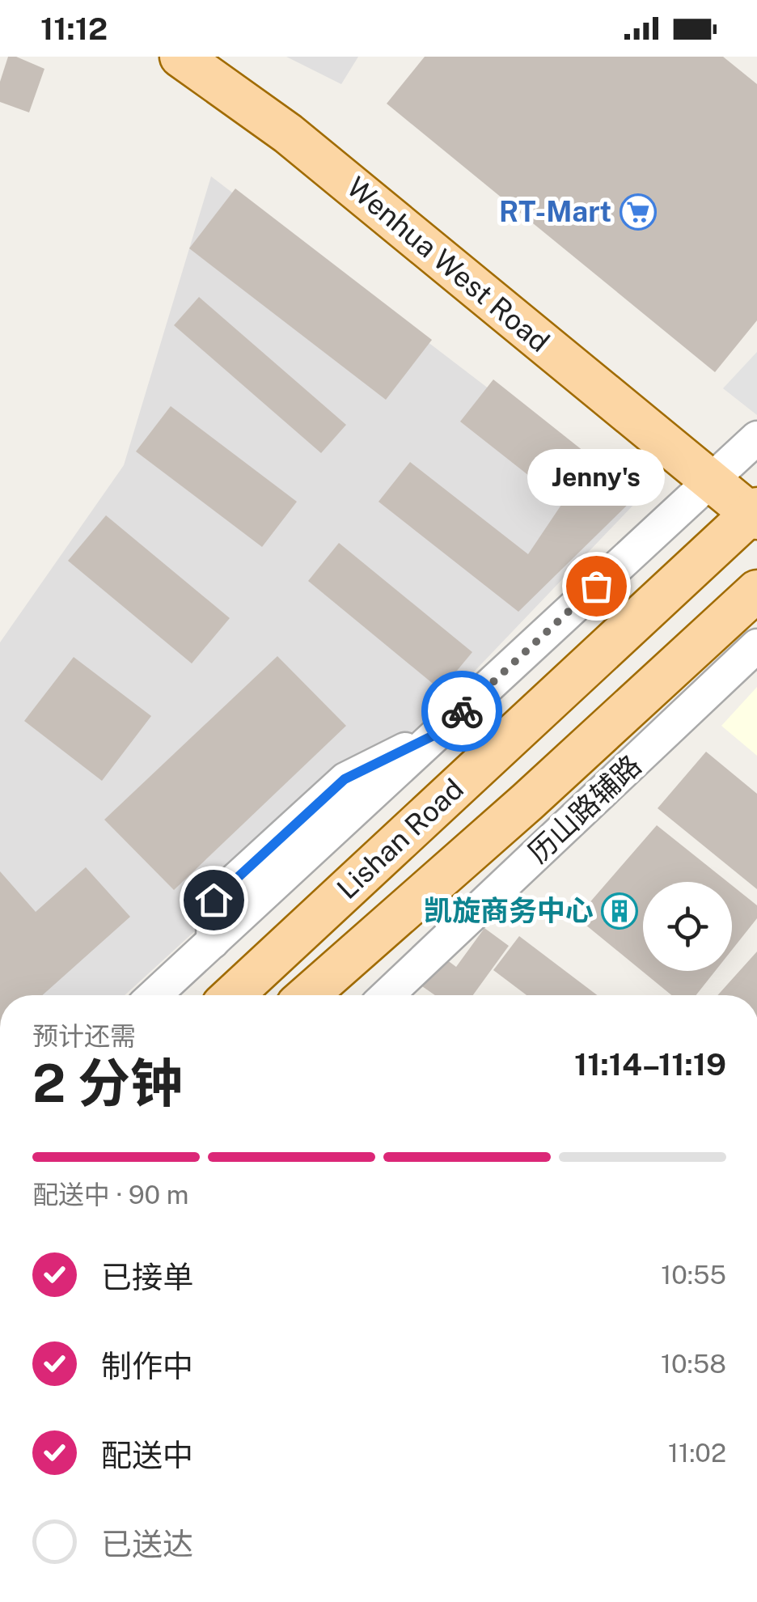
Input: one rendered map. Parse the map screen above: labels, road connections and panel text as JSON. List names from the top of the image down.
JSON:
{
  "streets": {
    "main road": ["Wenhua West Road", "Lishan Road"],
    "street": ["历山路辅路"]
  },
  "crossings": [
    ["Wenhua West Road", "Lishan Road"]
  ],
  "places": {
    "supermarket": ["RT-Mart"],
    "other": ["Jenny's"],
    "building": ["凯旋商务中心"]
  },
  "page": {
    "status": "11:12",
    "bubble": "Jenny's",
    "heading": ["2 分钟", "预计还需", "11:14–11:19"],
    "bar": "配送中 · 90 m",
    "list": [
      ["已接单", "10:55"],
      ["制作中", "10:58"],
      ["配送中", "11:02"],
      "已送达"
    ]
  }
}
